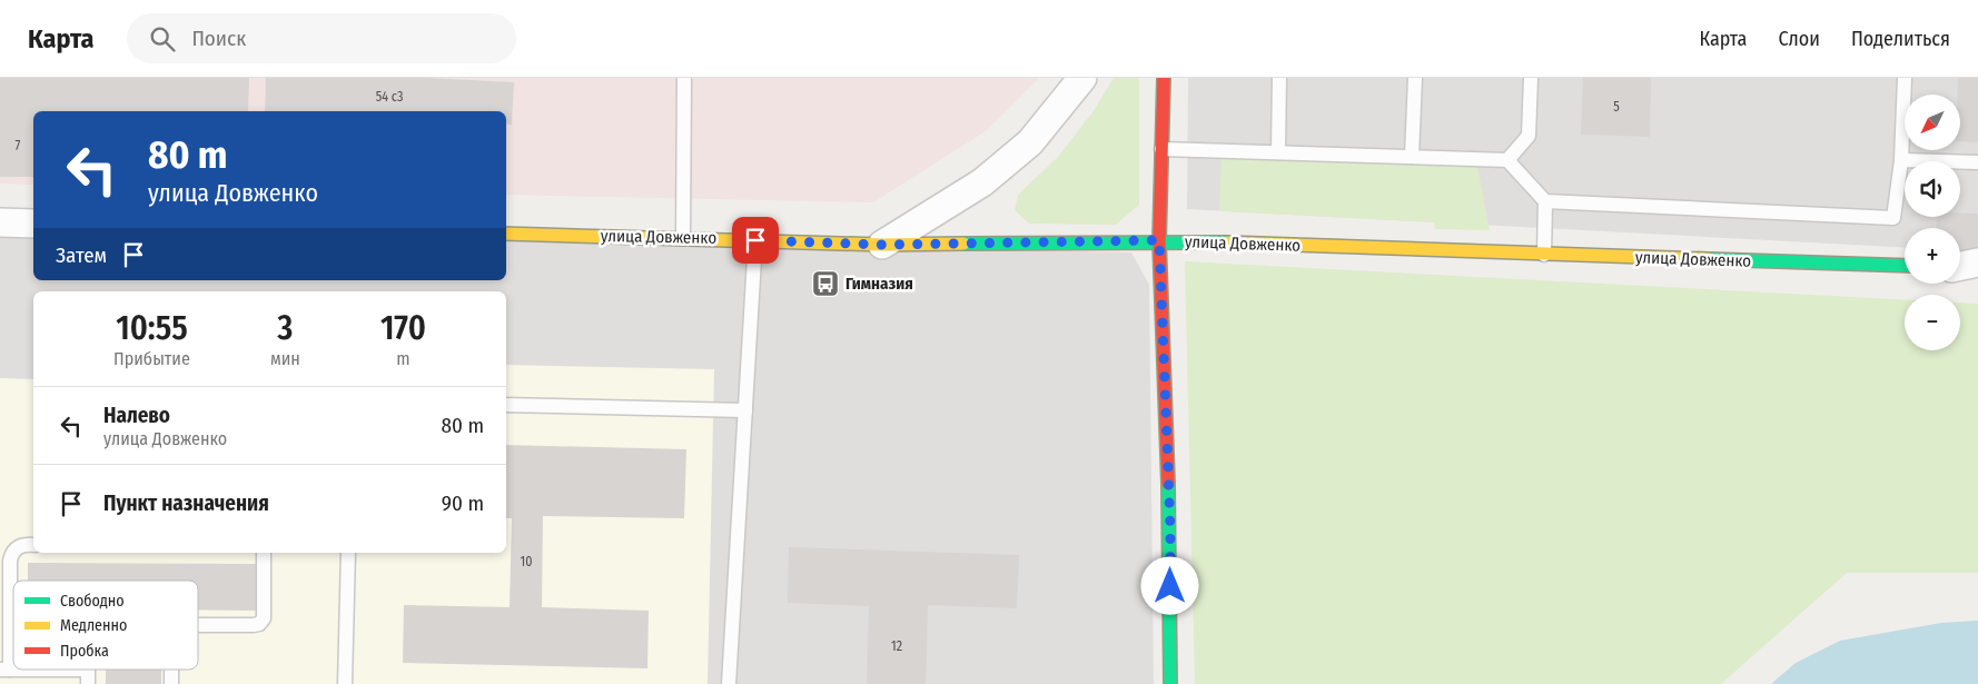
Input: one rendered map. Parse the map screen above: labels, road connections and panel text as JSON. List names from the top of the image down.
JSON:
{
  "streets": {
    "street": ["улица Довженко"]
  },
  "places": {
    "bus stop": ["Гимназия"]
  },
  "house_numbers": [
    "54 с3",
    "5",
    "7",
    "10",
    "12"
  ],
  "legend": ["Свободно", "Медленно", "Пробка"],
  "north": "bottom left",
  "page": {
    "header": "Карта",
    "search": "Поиск",
    "nav": ["Карта", "Слои", "Поделиться"],
    "map_buttons": ["+", "−"],
    "turn": ["80 m", "улица Довженко"],
    "then": "Затем",
    "eta": [
      "10:55",
      "Прибытие",
      "3",
      "мин",
      "170",
      "m"
    ],
    "list": [
      {
        "name": "Налево",
        "note": "улица Довженко",
        "value": "80 m"
      },
      {
        "name": "Пункт назначения",
        "value": "90 m"
      }
    ]
  }
}
